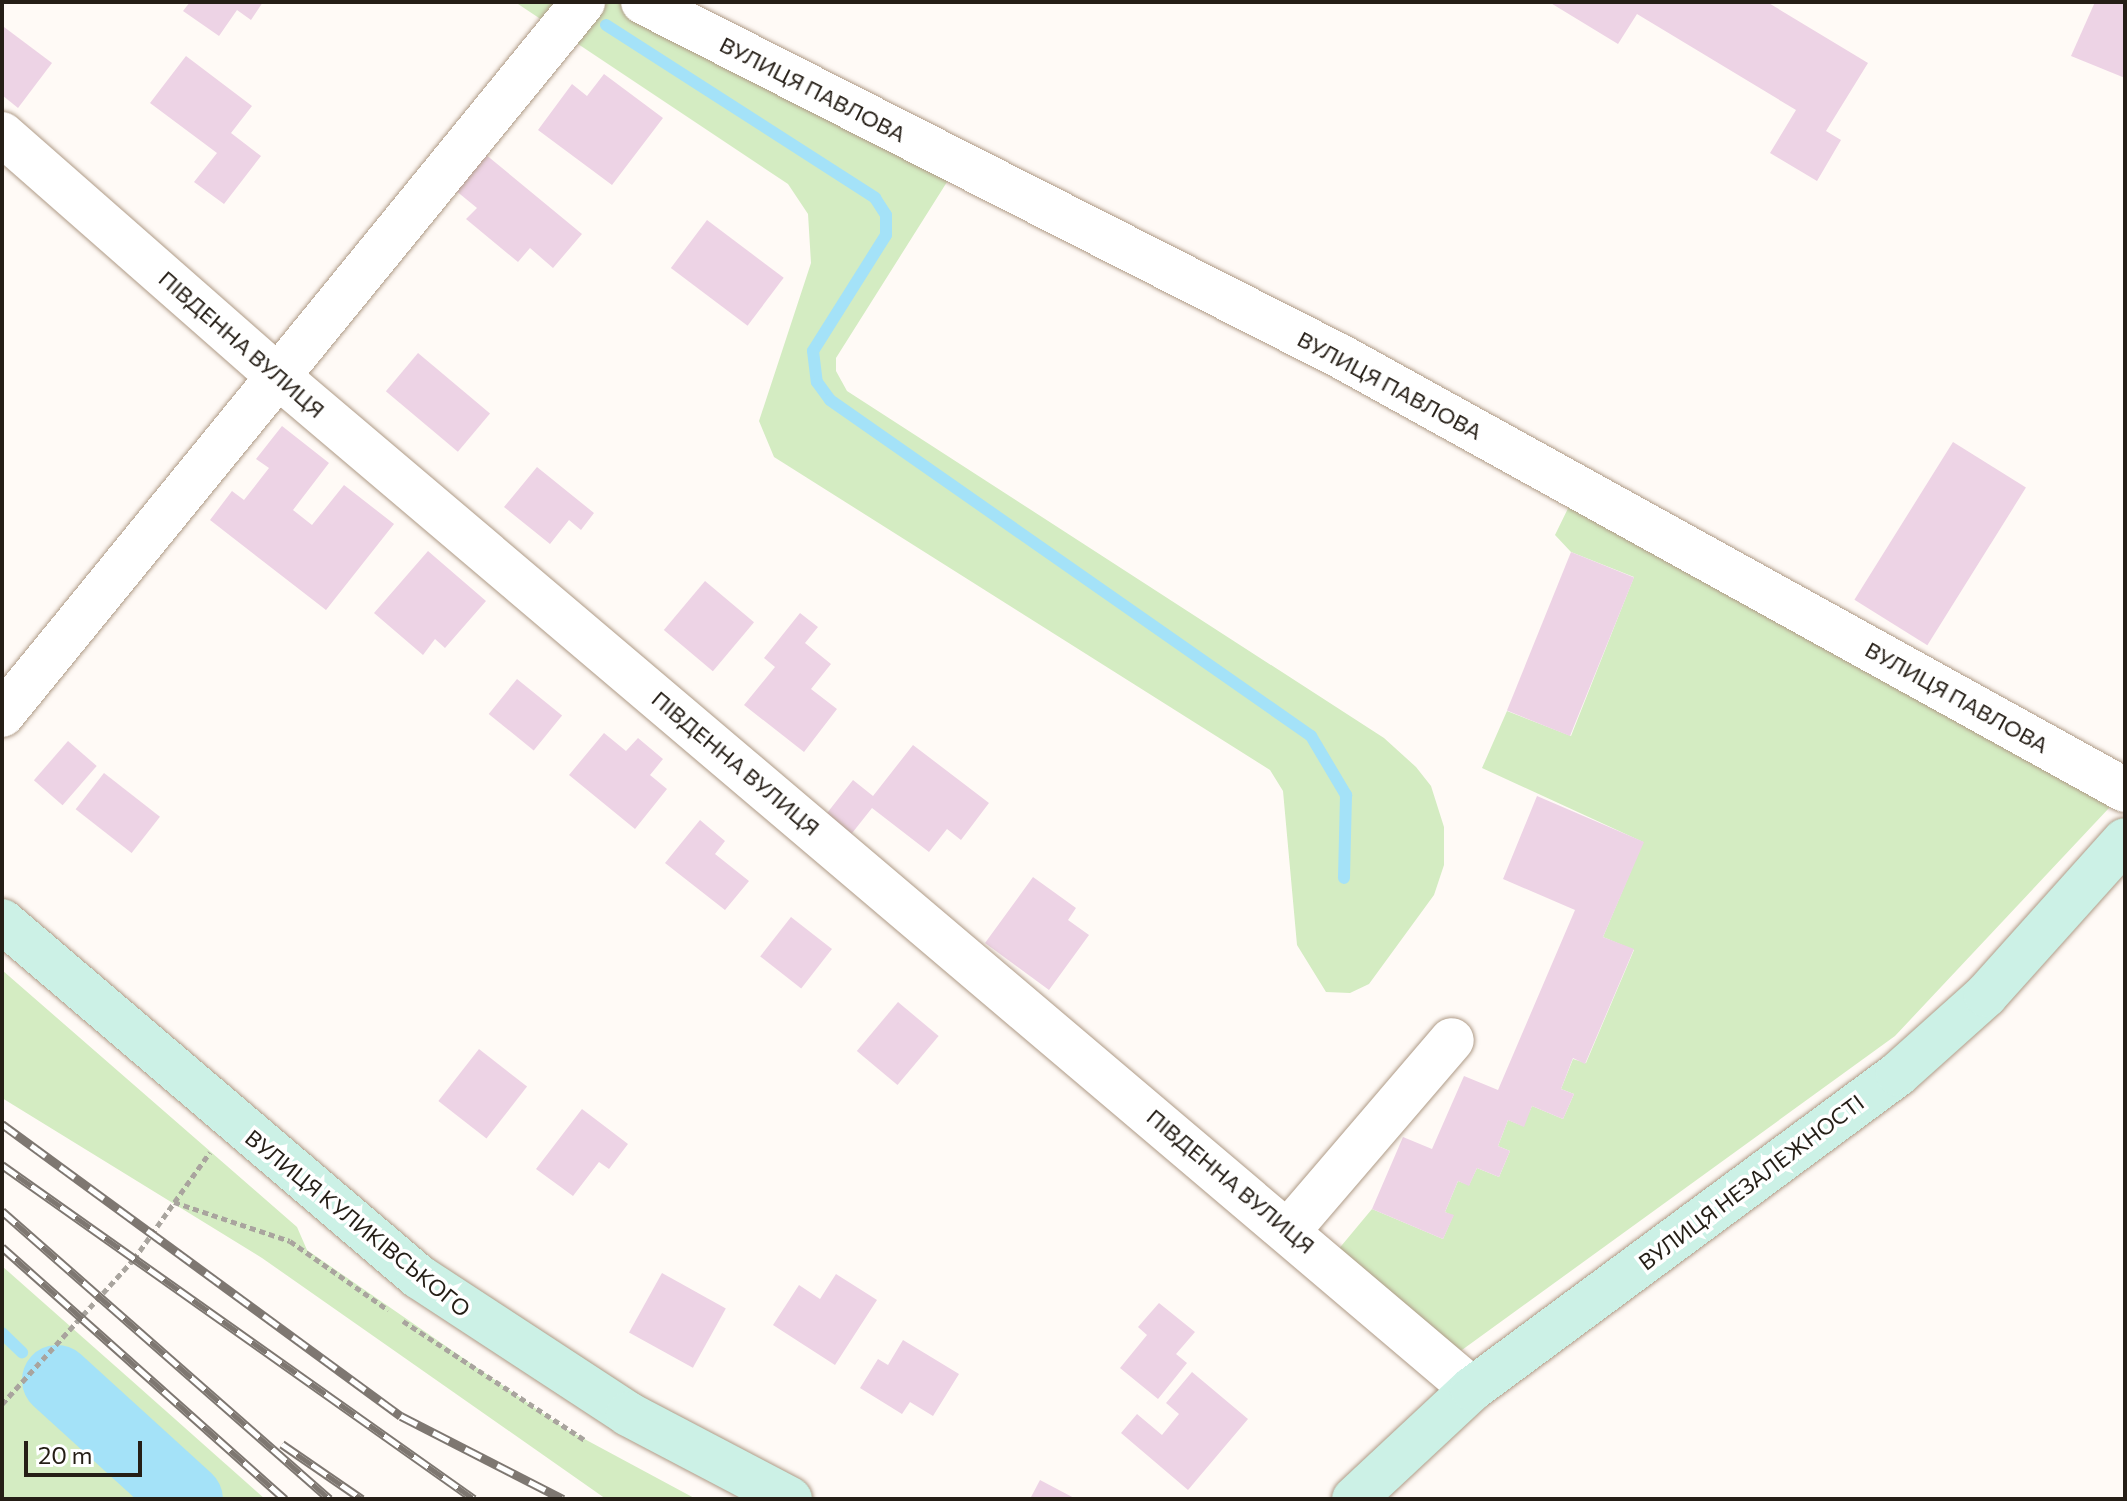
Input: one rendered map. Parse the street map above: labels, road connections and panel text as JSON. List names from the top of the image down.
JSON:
{
  "streets": {
    "street": [
      "ВУЛИЦЯ ПАВЛОВА",
      "ПІВДЕННА ВУЛИЦЯ",
      "ВУЛИЦЯ НЕЗАЛЕЖНОСТІ",
      "ВУЛИЦЯ КУЛИКІВСЬКОГО"
    ]
  },
  "crossings": [
    ["ПІВДЕННА ВУЛИЦЯ", "ВУЛИЦЯ НЕЗАЛЕЖНОСТІ"]
  ],
  "scale_bar": "20 m"
}
